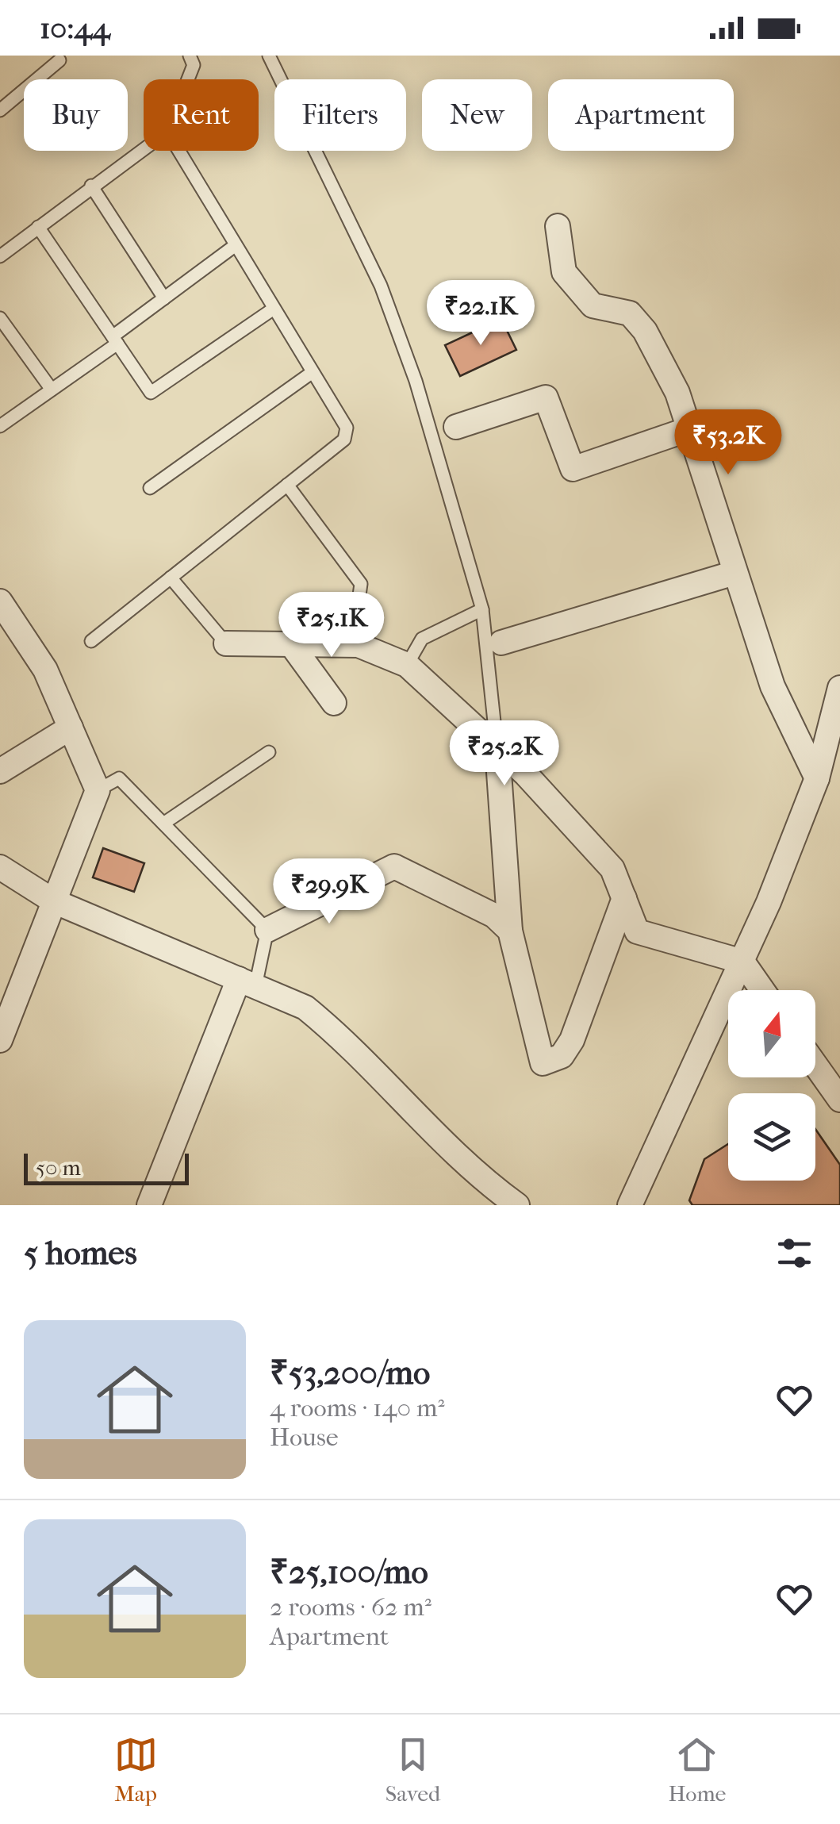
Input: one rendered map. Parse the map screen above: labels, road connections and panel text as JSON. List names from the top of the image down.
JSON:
{
  "scale_bar": "50 m",
  "north": "top",
  "page": {
    "status": "10:44",
    "chip": [
      "Buy",
      "Rent",
      "Filters",
      "New",
      "Apartment"
    ],
    "price": [
      "₹22.1K",
      "₹53.2K",
      "₹25.1K",
      "₹25.2K",
      "₹29.9K"
    ],
    "scale": "50 m",
    "heading": "5 homes",
    "list": [
      {
        "name": "₹53,200/mo",
        "note": "4 rooms · 140 m² · House"
      },
      {
        "name": "₹25,100/mo",
        "note": "2 rooms · 62 m² · Apartment"
      }
    ],
    "tabs": ["Map", "Saved", "Home"]
  }
}
